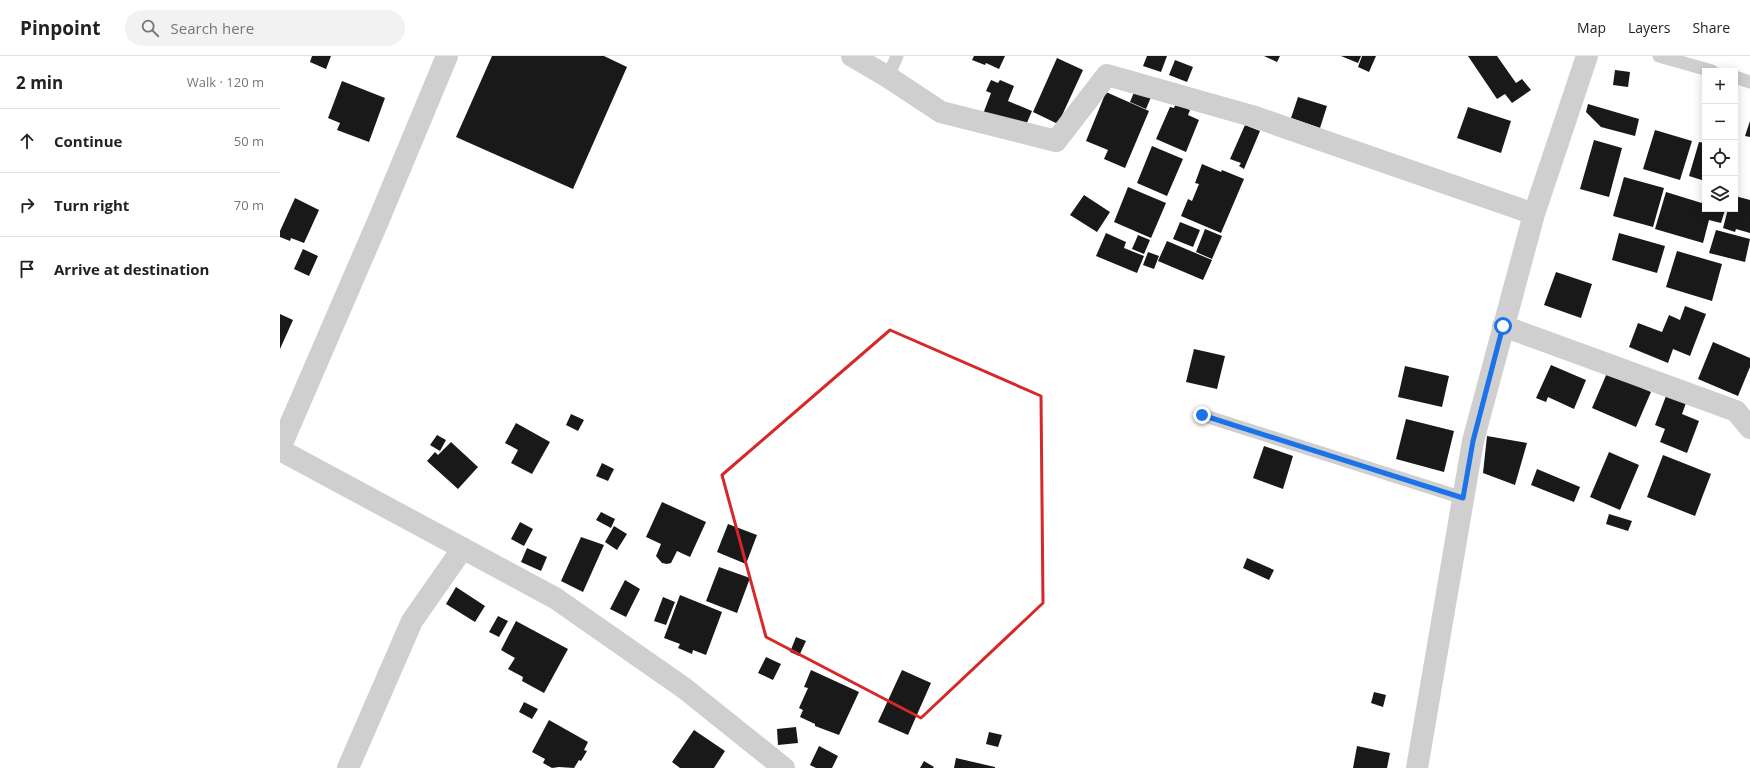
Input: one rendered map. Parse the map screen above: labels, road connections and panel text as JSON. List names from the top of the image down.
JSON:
{
  "page": {
    "header": "Pinpoint",
    "search": "Search here",
    "nav": ["Map", "Layers", "Share"],
    "heading": ["2 min", "Walk · 120 m"],
    "map_buttons": ["+", "−"],
    "list": [
      ["Continue", "50 m"],
      ["Turn right", "70 m"],
      "Arrive at destination"
    ]
  }
}
